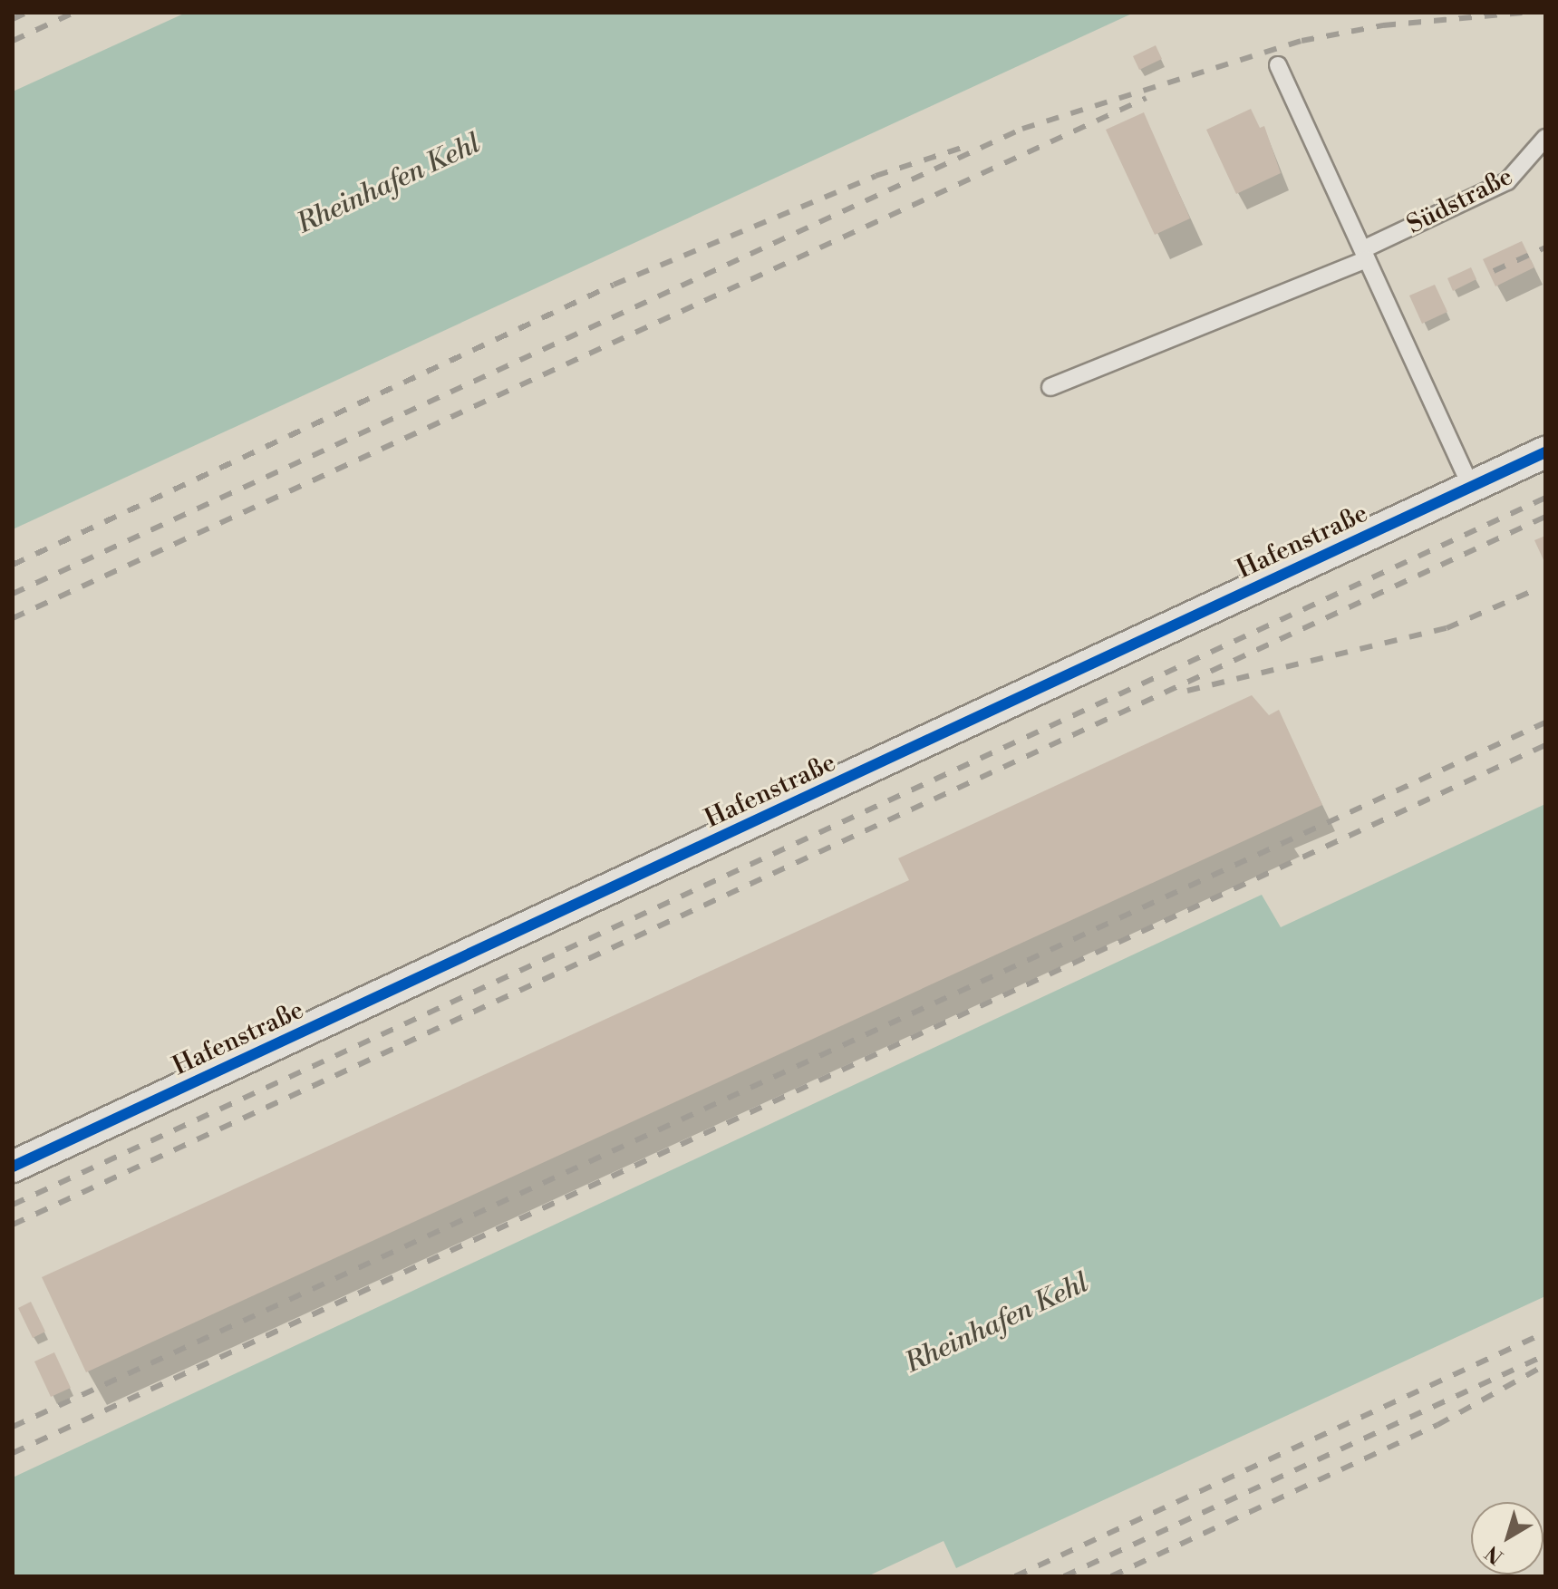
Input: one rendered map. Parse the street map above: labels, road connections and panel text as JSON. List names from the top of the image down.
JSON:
{
  "streets": {
    "street": ["Hafenstraße"],
    "lane": ["Südstraße"]
  },
  "water": ["Rheinhafen Kehl"],
  "north": "bottom left"
}
